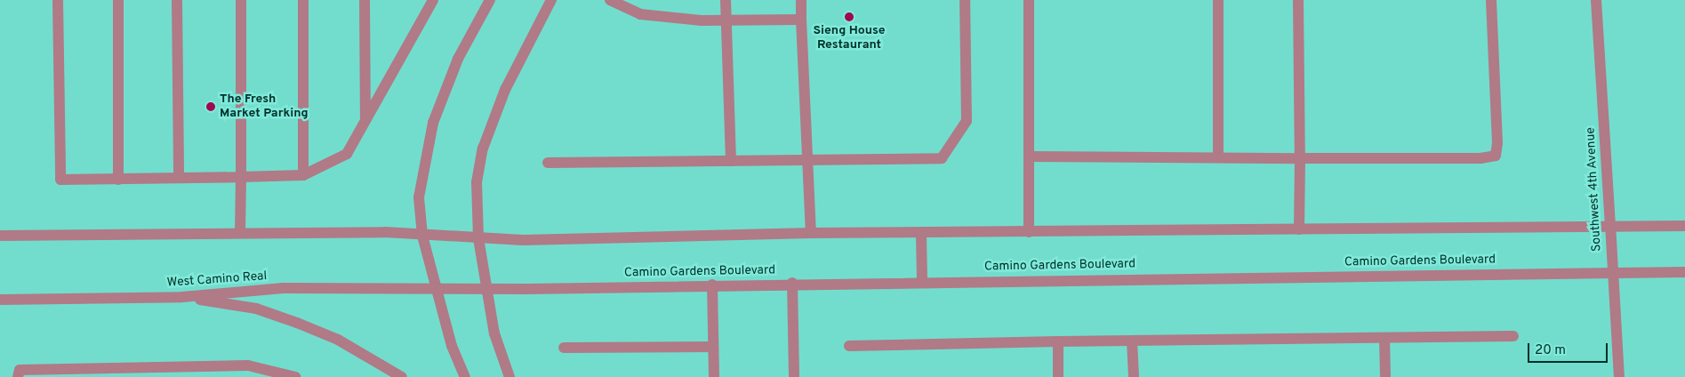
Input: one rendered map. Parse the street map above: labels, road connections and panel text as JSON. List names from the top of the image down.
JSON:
{
  "streets": {
    "street": ["Southwest 4th Avenue", "Camino Gardens Boulevard", "West Camino Real"]
  },
  "crossings": [
    ["Southwest 4th Avenue", "Camino Gardens Boulevard"],
    ["Camino Gardens Boulevard", "West Camino Real"]
  ],
  "places": ["Sieng House Restaurant", "The Fresh Market Parking"],
  "scale_bar": "20 m"
}
